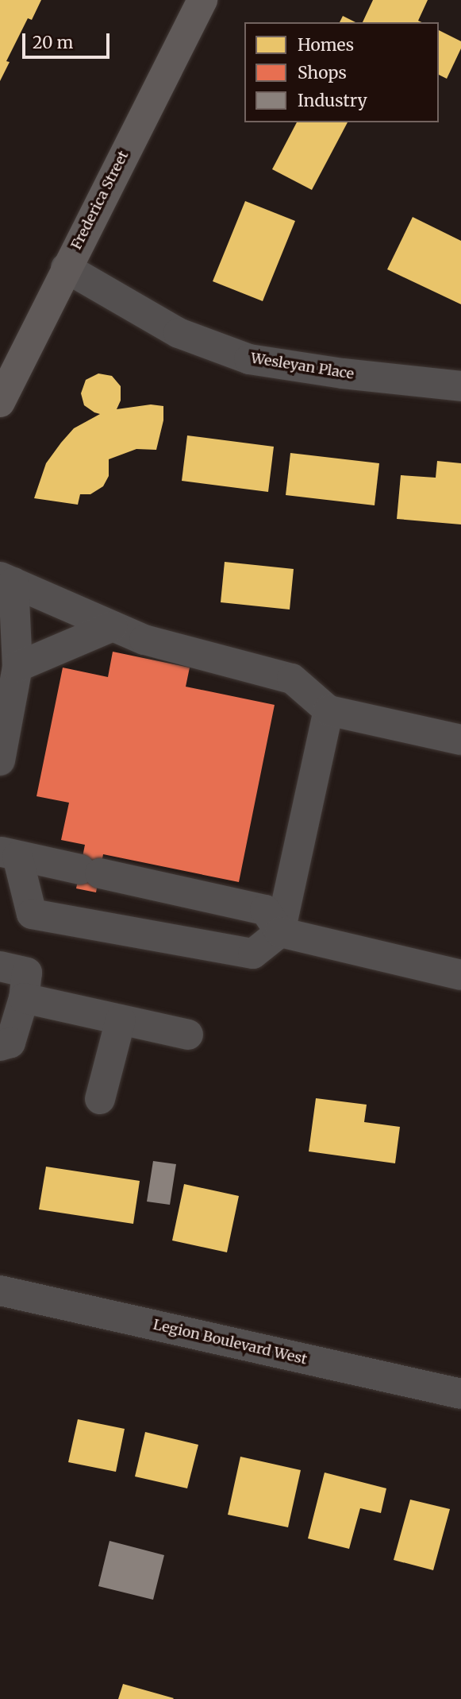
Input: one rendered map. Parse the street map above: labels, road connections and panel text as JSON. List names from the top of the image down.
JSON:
{
  "streets": {
    "main road": ["Frederica Street"],
    "street": ["Wesleyan Place", "Legion Boulevard West"]
  },
  "crossings": [
    ["Frederica Street", "Wesleyan Place"]
  ],
  "legend": ["Homes", "Shops", "Industry"],
  "scale_bar": "20 m"
}
